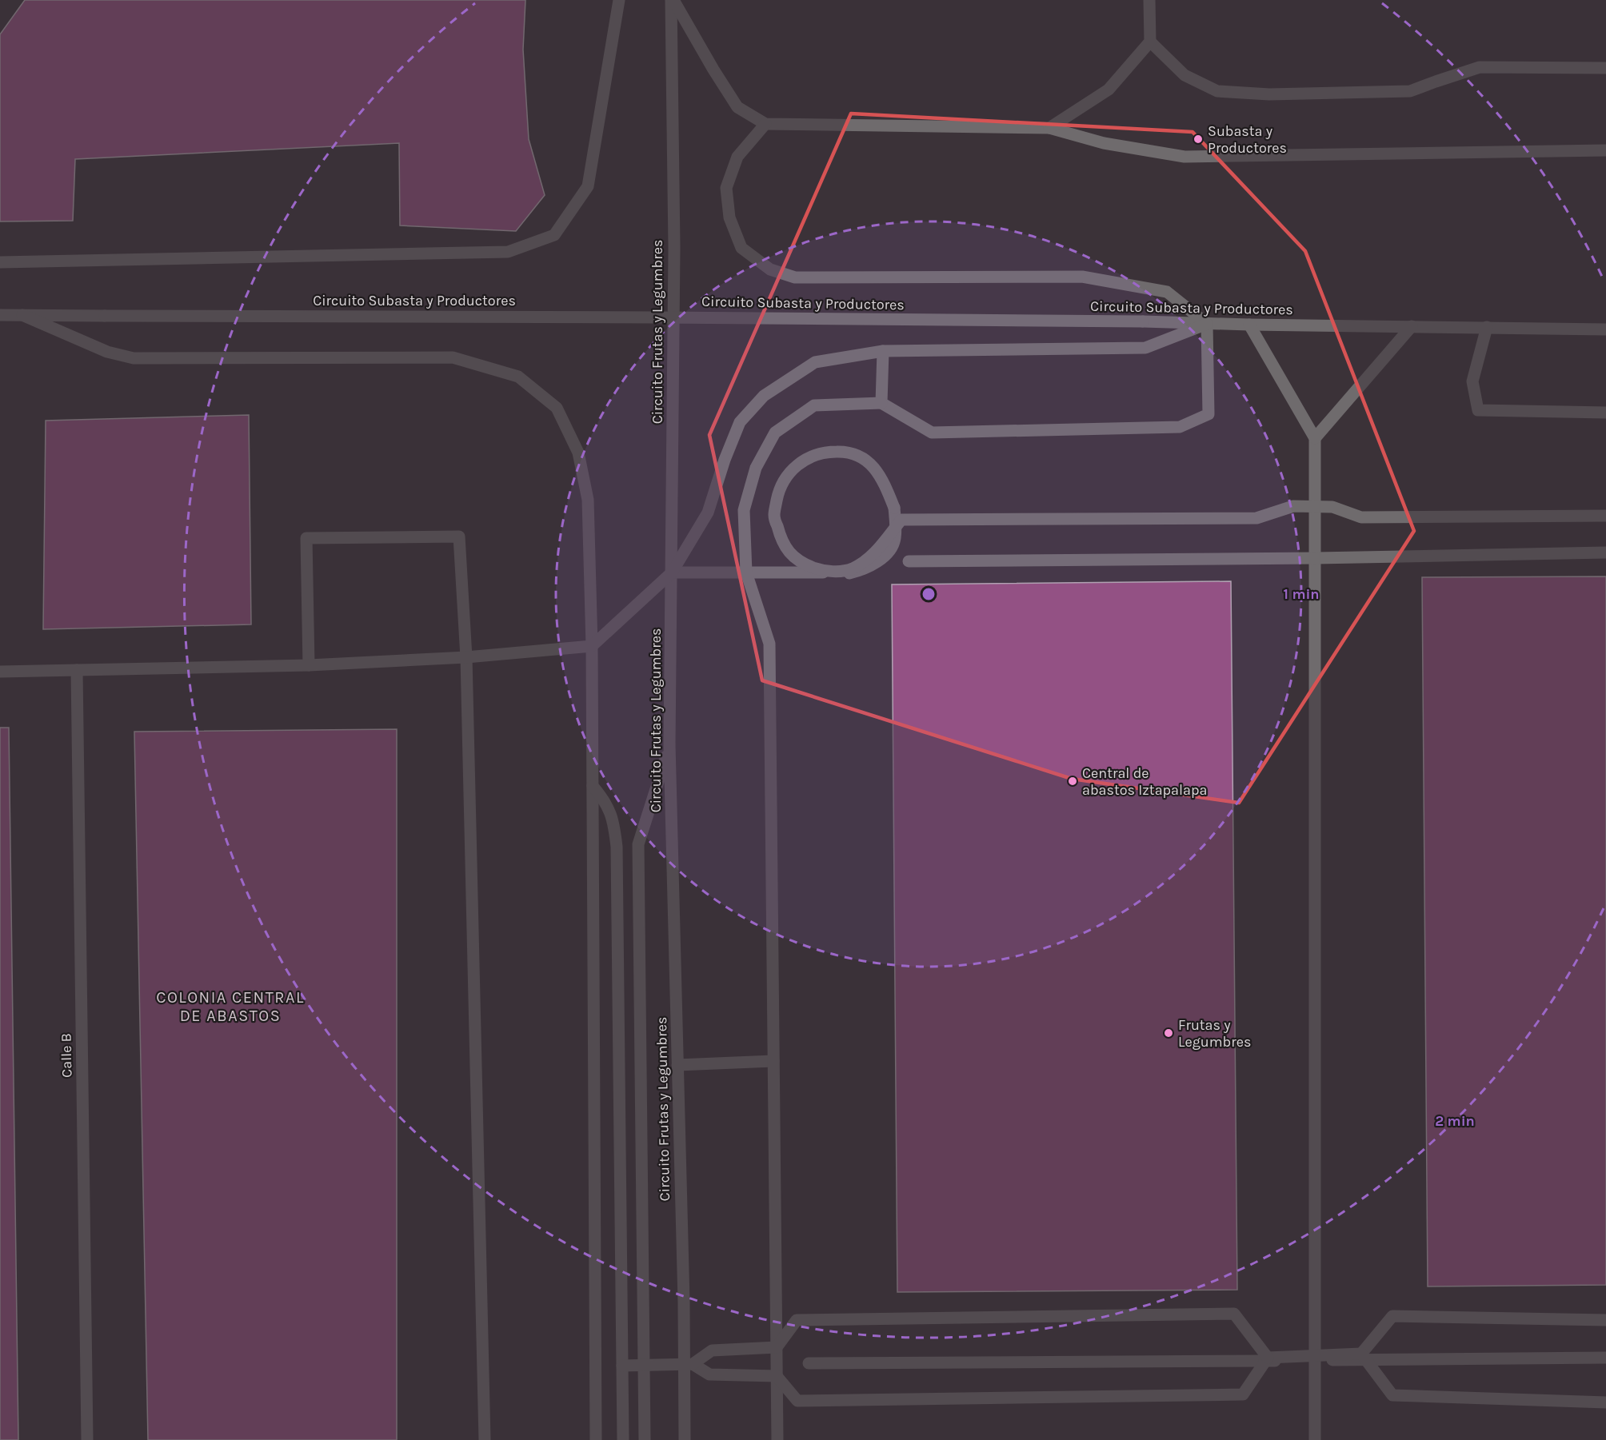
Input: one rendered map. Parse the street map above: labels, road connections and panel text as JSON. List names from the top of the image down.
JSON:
{
  "streets": {
    "street": ["Circuito Subasta y Productores", "Circuito Frutas y Legumbres", "Calle B"]
  },
  "districts": ["COLONIA CENTRAL DE ABASTOS"],
  "places": ["Subasta y Productores", "Central de abastos Iztapalapa", "Frutas y Legumbres"],
  "rings": ["1 min", "2 min"]
}
